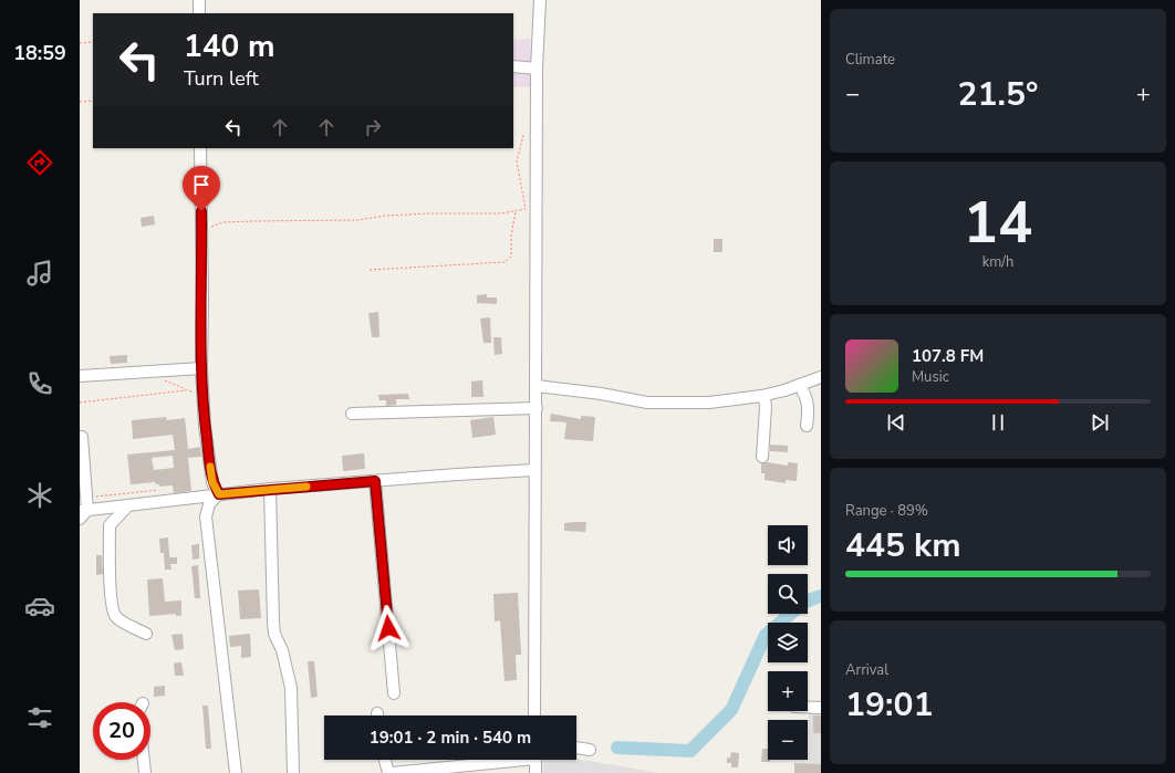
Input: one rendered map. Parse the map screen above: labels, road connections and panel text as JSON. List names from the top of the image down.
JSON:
{
  "page": {
    "tabs": "18:59",
    "tile": [
      "Climate",
      ["14", "km/h"],
      ["Range · 89%", "445 km"],
      ["Arrival", "19:01"]
    ],
    "turn": ["140 m", "Turn left"],
    "heat": ["−", "21.5°", "+"],
    "song": ["107.8 FM", "Music"],
    "map_buttons": ["+", "−"],
    "limit": "20",
    "trip": "19:01 · 2 min · 540 m"
  }
}
